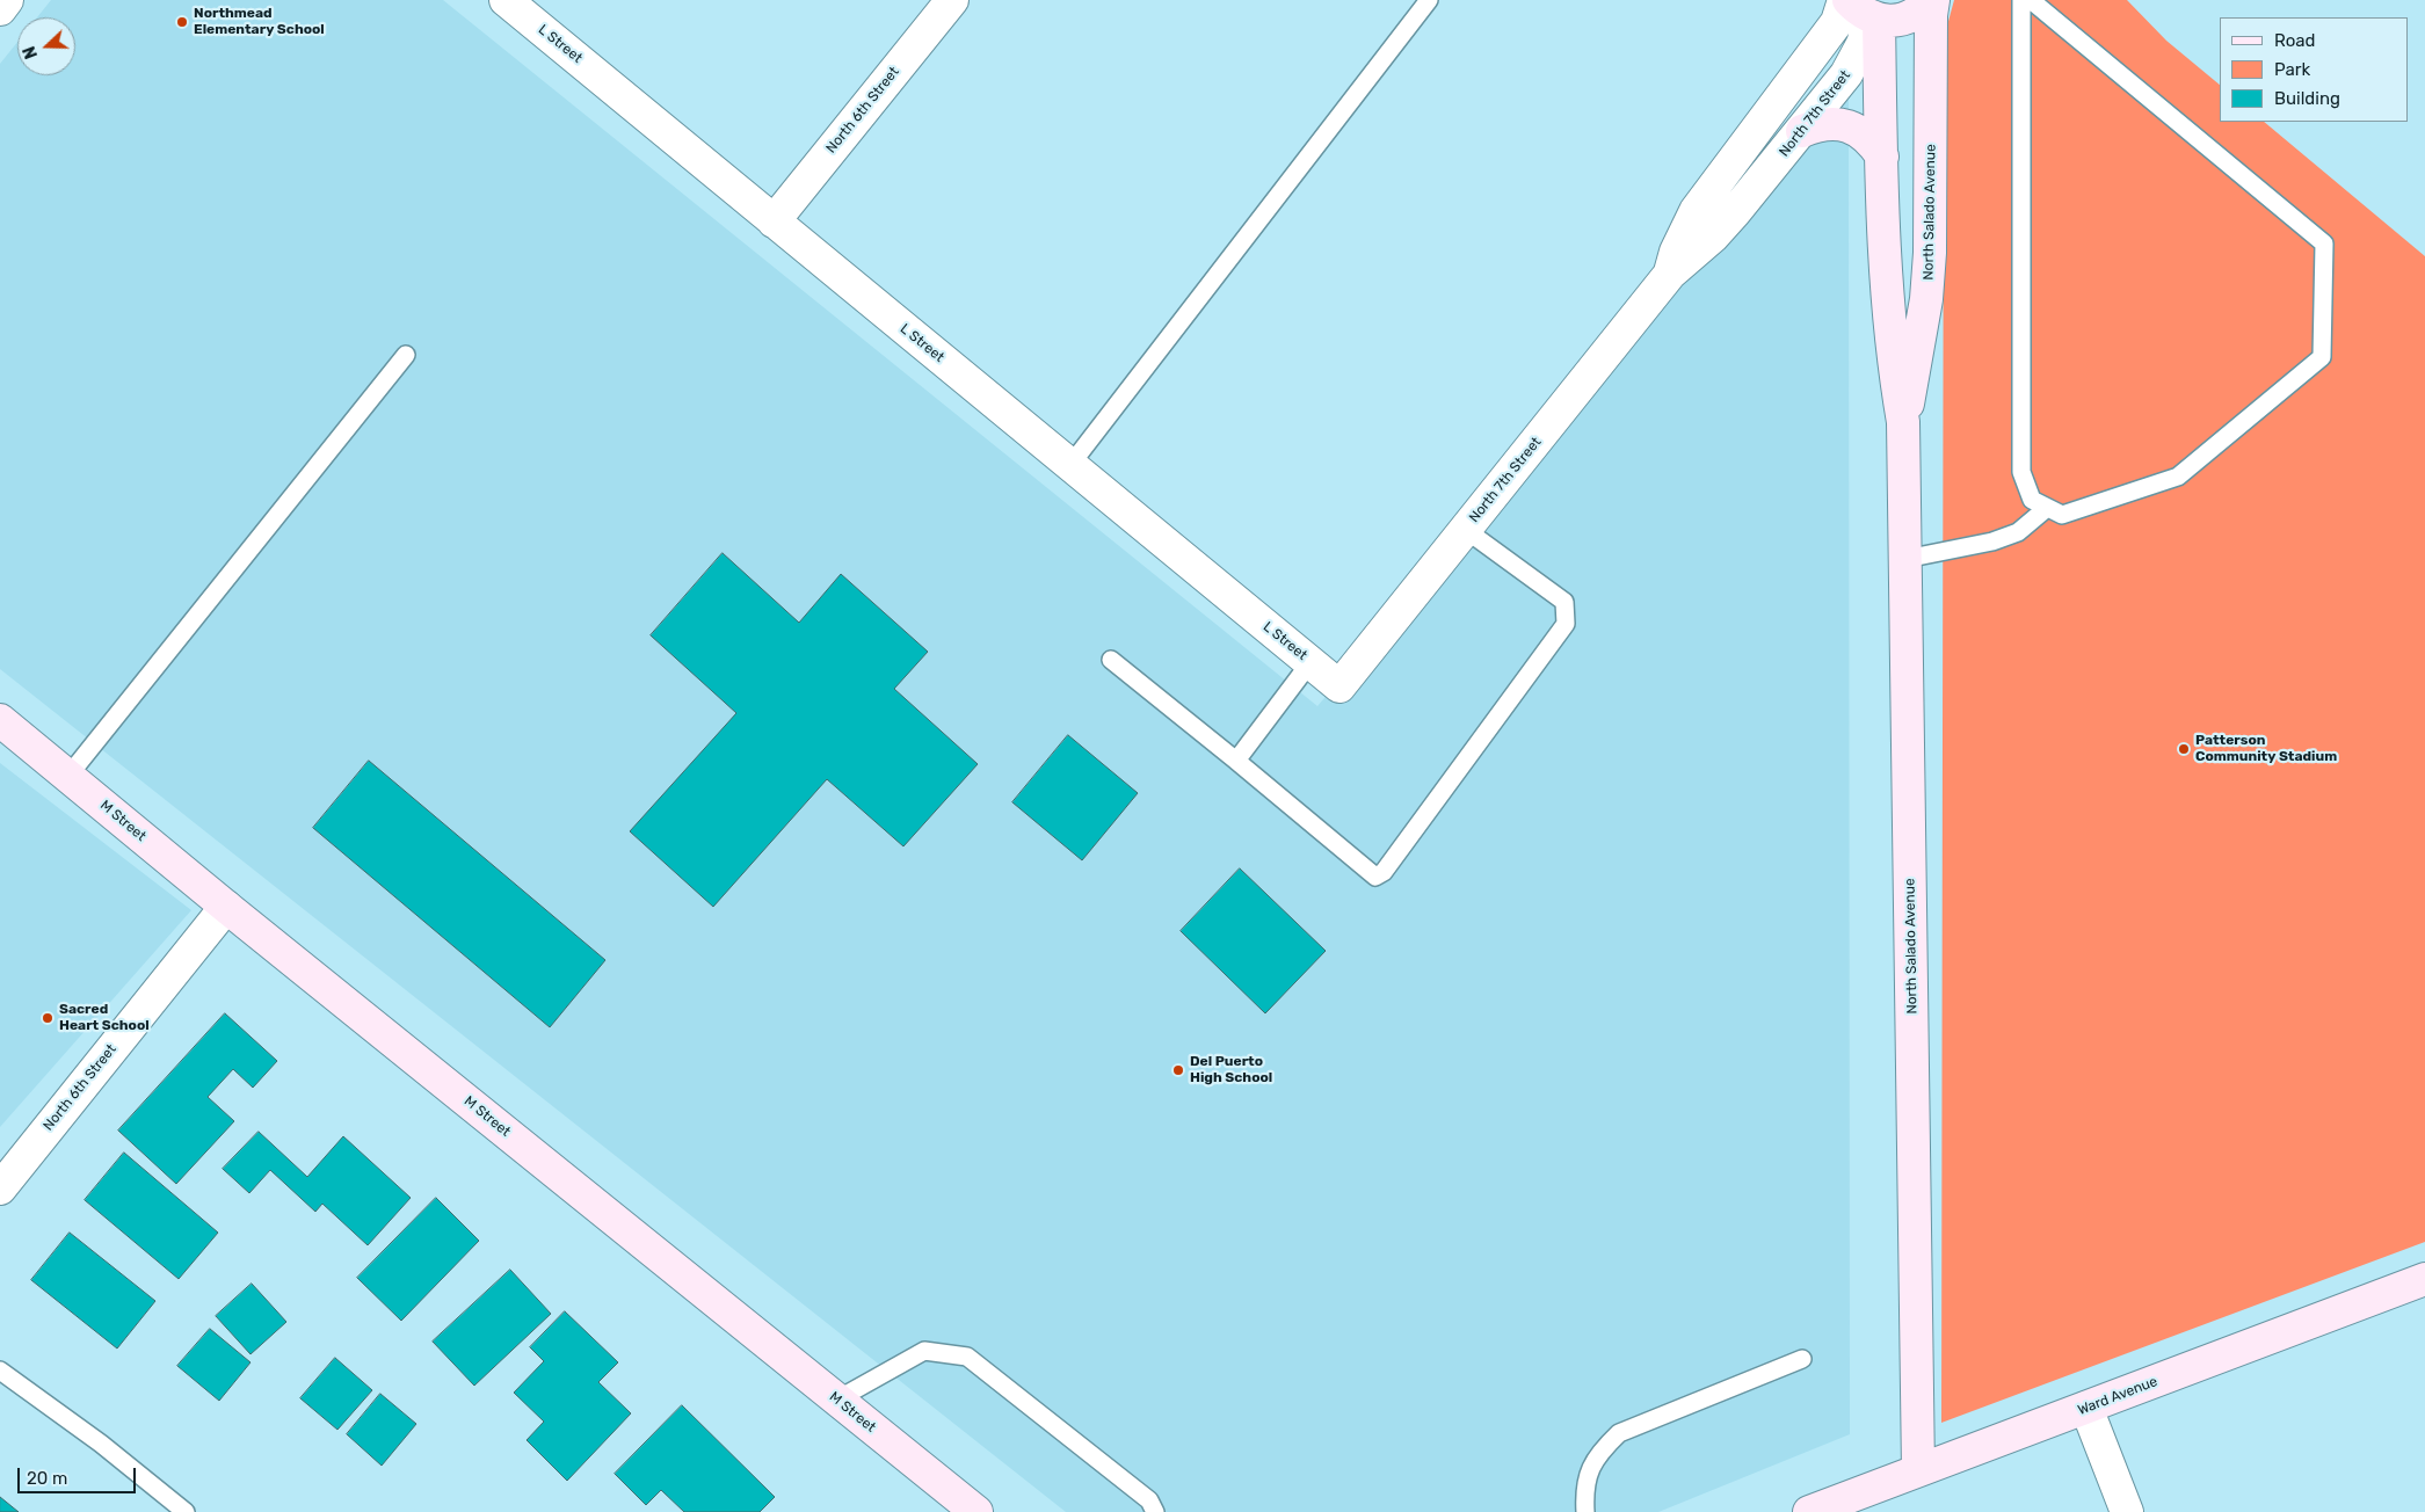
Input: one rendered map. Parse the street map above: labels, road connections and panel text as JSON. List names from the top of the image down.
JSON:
{
  "streets": {
    "main road": ["North Salado Avenue", "M Street", "Ward Avenue"],
    "street": ["L Street", "North 6th Street", "North 7th Street"]
  },
  "crossings": [
    ["L Street", "North 6th Street"],
    ["L Street", "North 7th Street"],
    ["North 6th Street", "M Street"],
    ["North 7th Street", "North Salado Avenue"],
    ["North Salado Avenue", "Ward Avenue"]
  ],
  "places": [
    "Northmead Elementary School",
    "Patterson Community Stadium",
    "Sacred Heart School",
    "Del Puerto High School"
  ],
  "legend": ["Road", "Park", "Building"],
  "scale_bar": "20 m",
  "north": "left"
}
